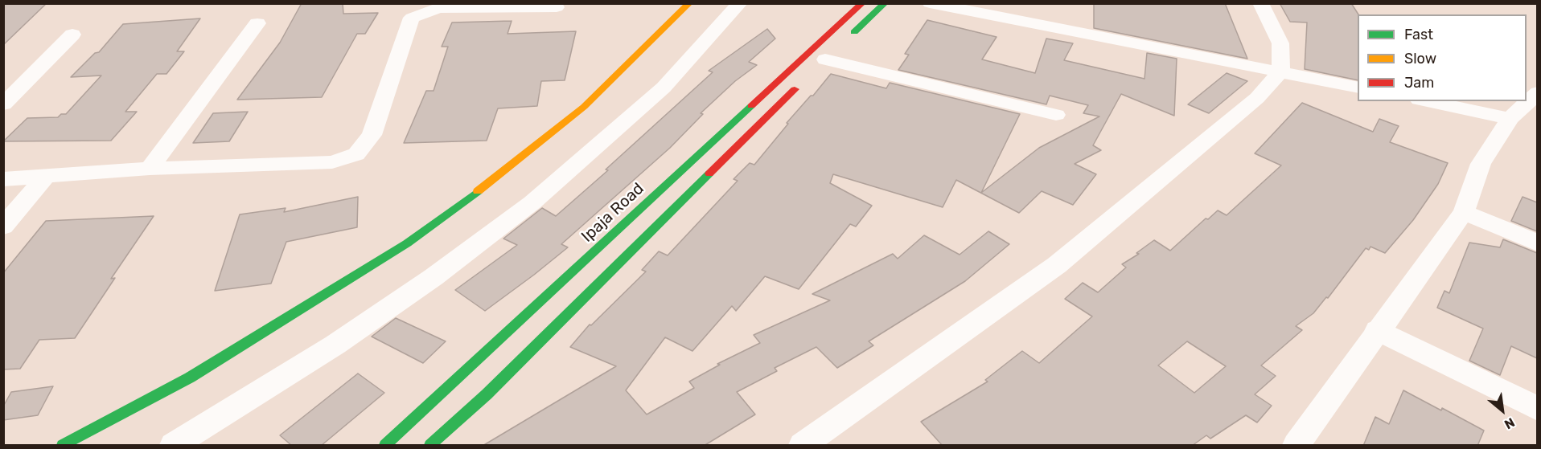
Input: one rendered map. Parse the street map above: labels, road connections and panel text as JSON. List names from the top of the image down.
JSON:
{
  "streets": {
    "main road": ["Ipaja Road"]
  },
  "legend": ["Fast", "Slow", "Jam"],
  "north": "bottom right"
}
